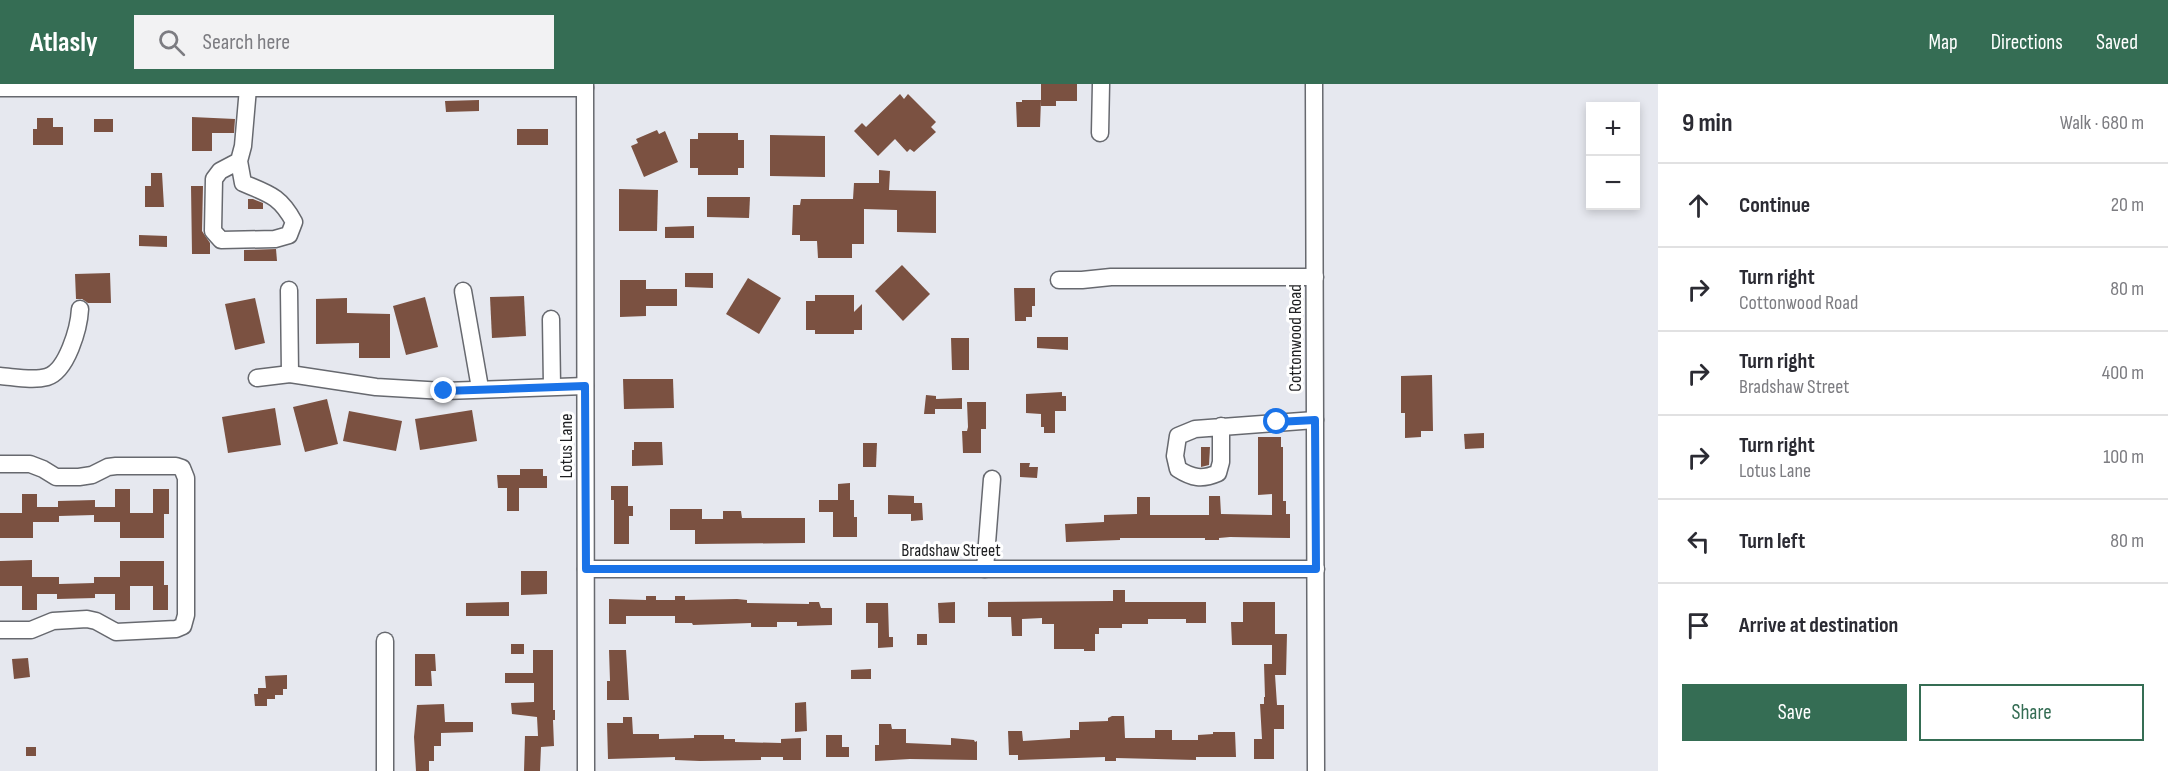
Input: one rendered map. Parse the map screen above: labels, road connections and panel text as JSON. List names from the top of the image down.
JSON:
{
  "streets": {
    "street": ["Cottonwood Road", "Lotus Lane", "Bradshaw Street"]
  },
  "crossings": [
    ["Cottonwood Road", "Bradshaw Street"],
    ["Lotus Lane", "Bradshaw Street"]
  ],
  "page": {
    "header": "Atlasly",
    "search": "Search here",
    "nav": ["Map", "Directions", "Saved"],
    "heading": ["9 min", "Walk · 680 m"],
    "map_buttons": ["+", "−"],
    "list": [
      ["Continue", "20 m"],
      ["Turn right", "Cottonwood Road", "80 m"],
      ["Turn right", "Bradshaw Street", "400 m"],
      ["Turn right", "Lotus Lane", "100 m"],
      ["Turn left", "80 m"],
      "Arrive at destination"
    ],
    "buttons": ["Save", "Share"]
  }
}
